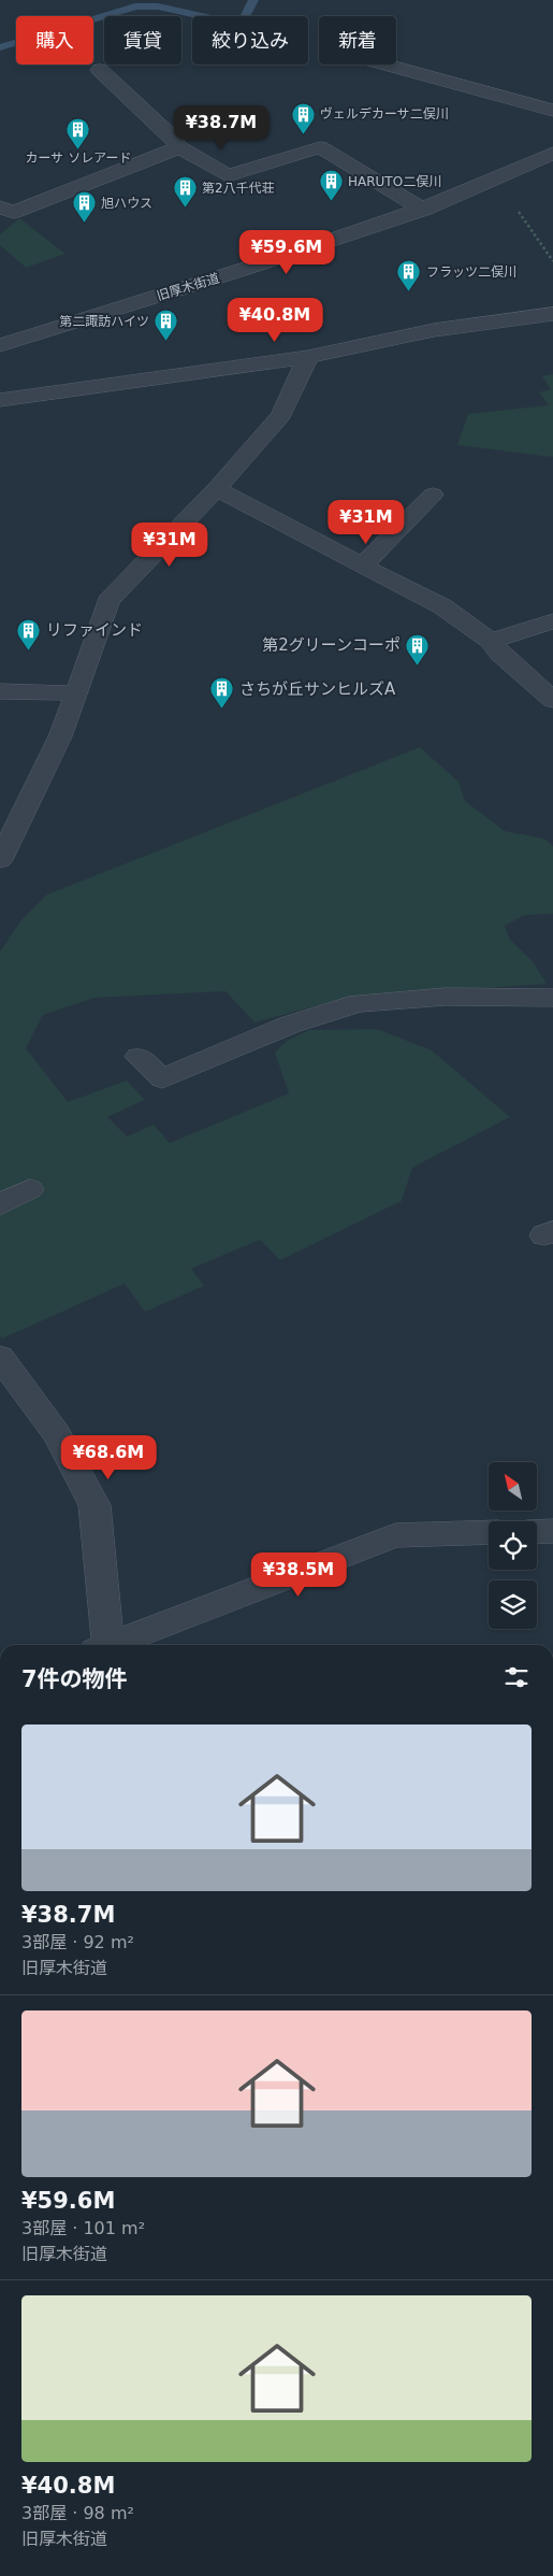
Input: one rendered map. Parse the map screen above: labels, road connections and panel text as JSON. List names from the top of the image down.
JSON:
{
  "streets": {
    "street": ["旧厚木街道"]
  },
  "places": {
    "building": [
      "ヴェルデカーサ二俣川",
      "カーサ ソレアード",
      "HARUTO二俣川",
      "第2八千代荘",
      "旭ハウス",
      "フラッツ二俣川",
      "第二諏訪ハイツ",
      "リファインド",
      "第2グリーンコーポ",
      "さちが丘サンヒルズA"
    ]
  },
  "north": "top left",
  "page": {
    "chip": [
      "購入",
      "賃貸",
      "絞り込み",
      "新着"
    ],
    "price": [
      "¥38.7M",
      "¥59.6M",
      "¥40.8M",
      "¥31M",
      "¥31M",
      "¥68.6M",
      "¥38.5M"
    ],
    "heading": "7件の物件",
    "list": [
      {
        "name": "¥38.7M",
        "note": "3部屋 · 92 m² · 旧厚木街道"
      },
      {
        "name": "¥59.6M",
        "note": "3部屋 · 101 m² · 旧厚木街道"
      },
      {
        "name": "¥40.8M",
        "note": "3部屋 · 98 m² · 旧厚木街道"
      }
    ]
  }
}
